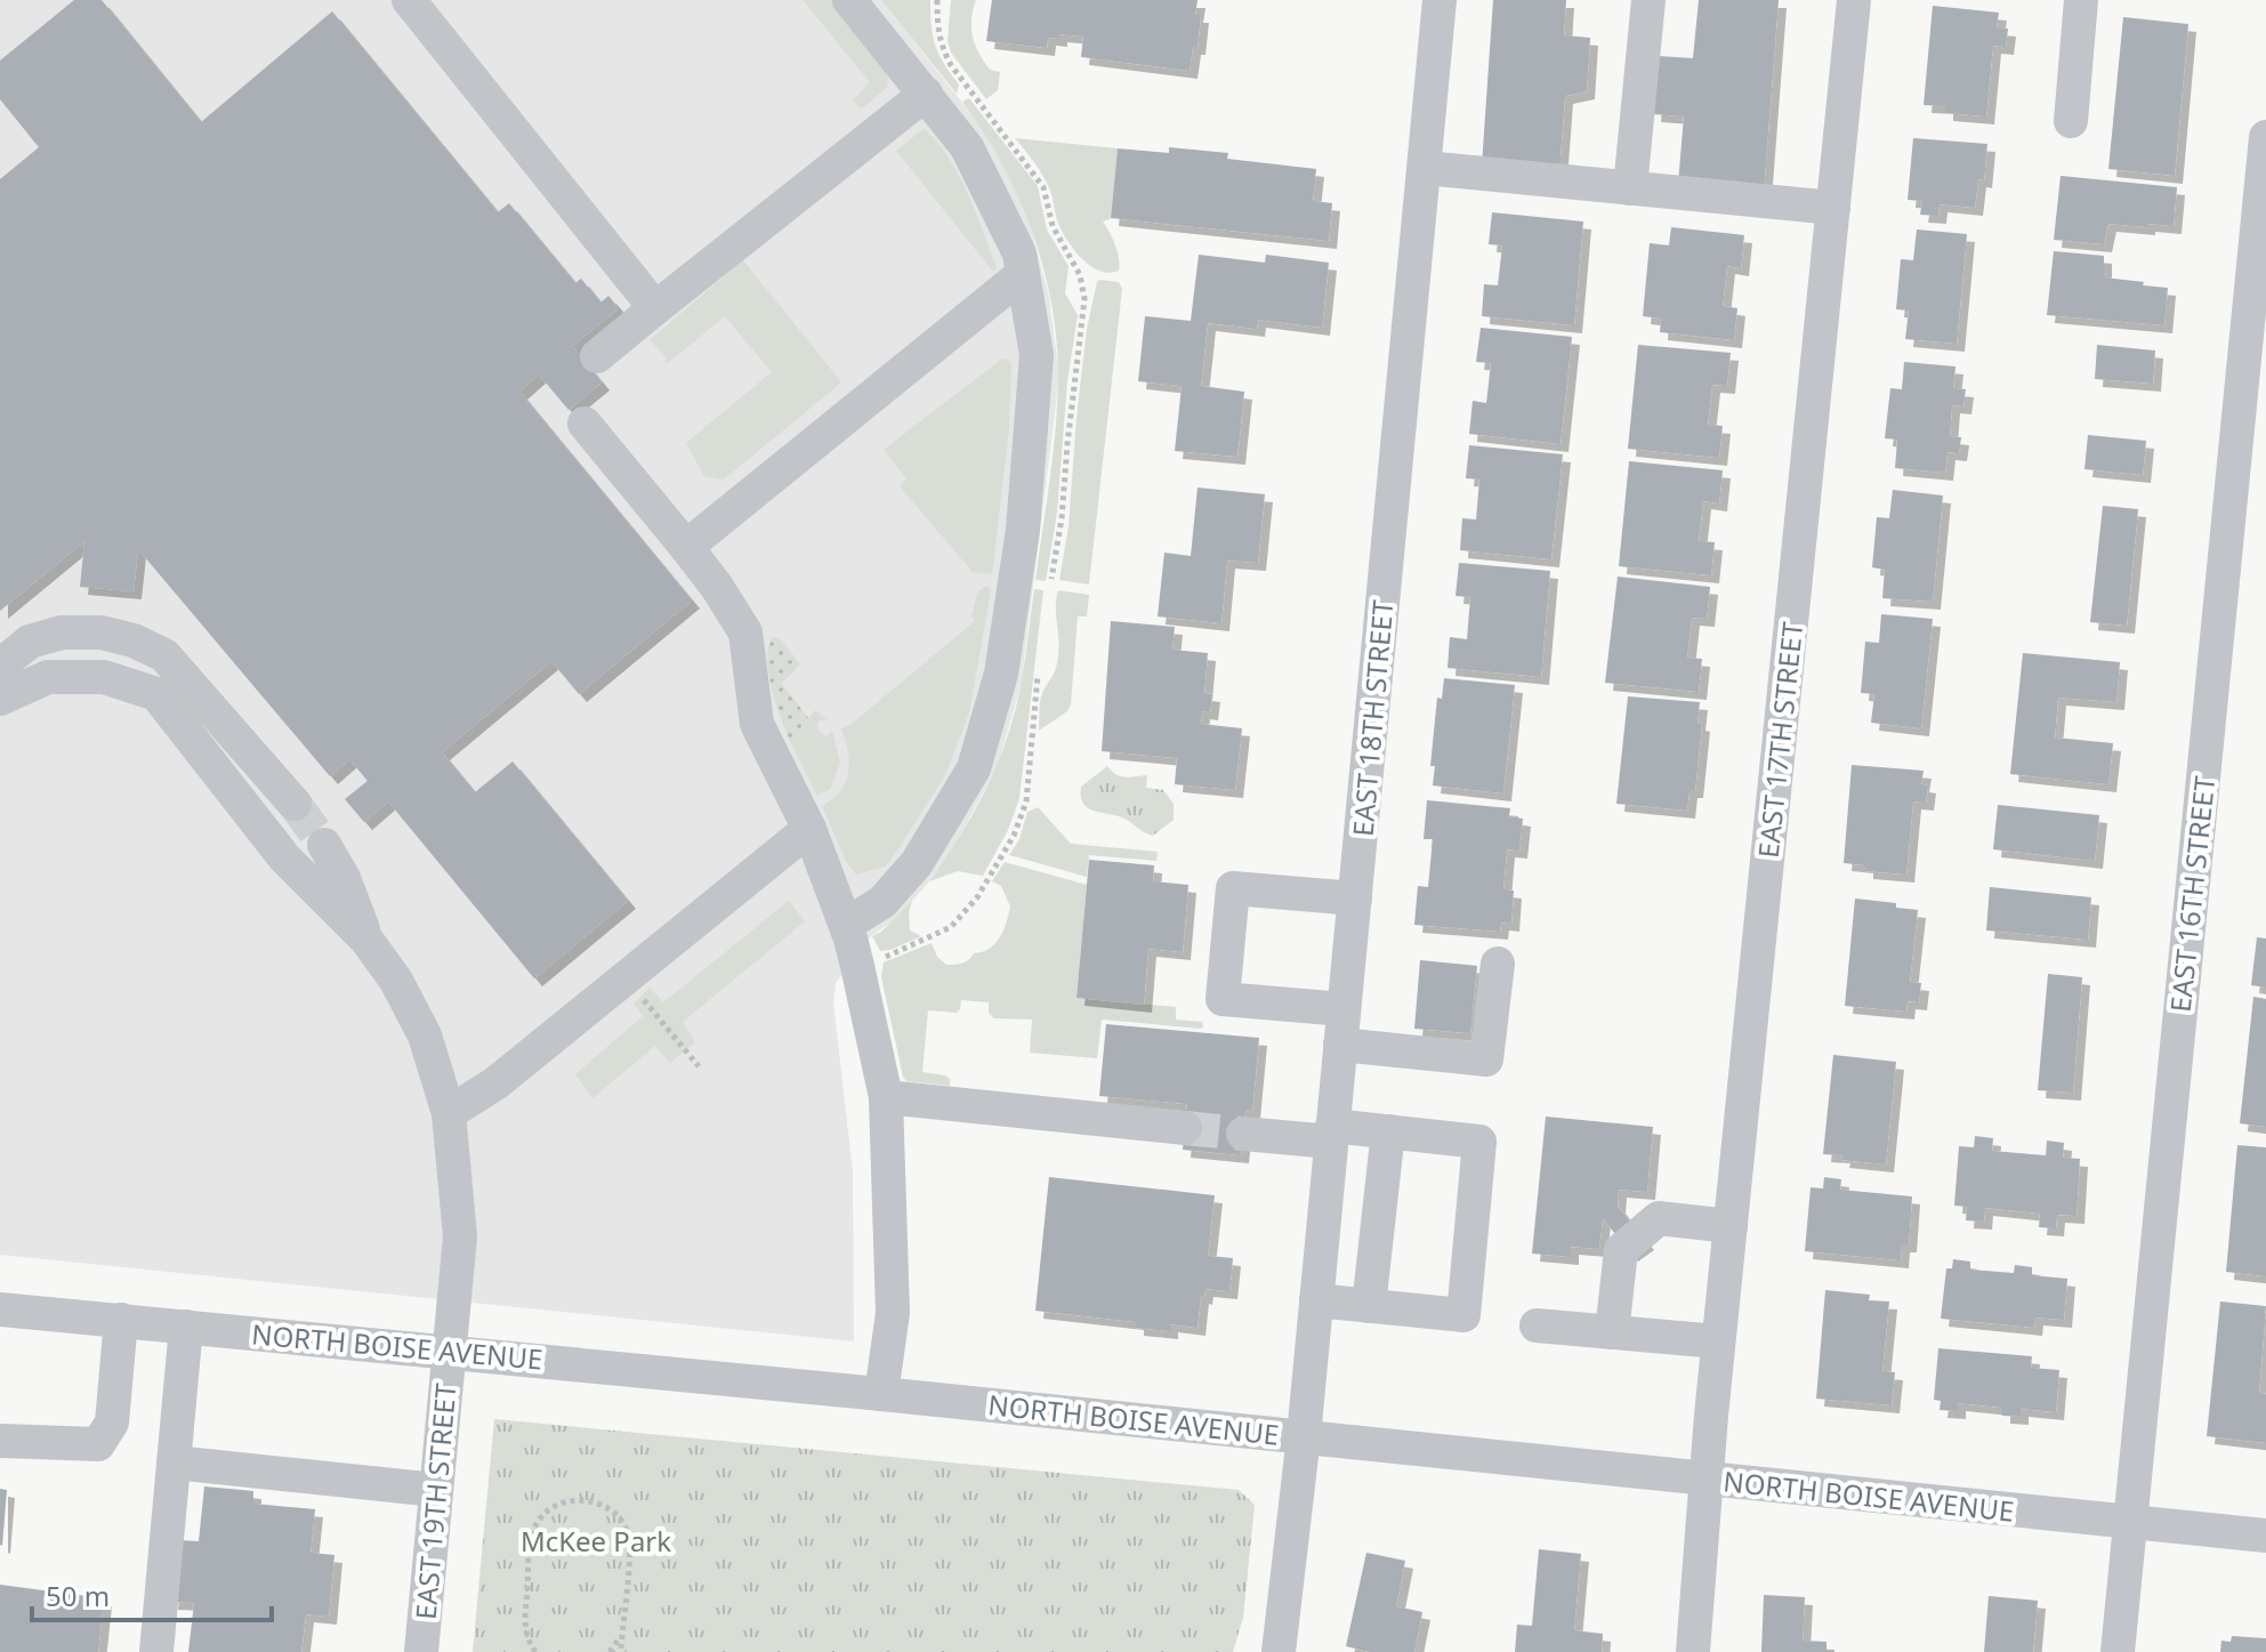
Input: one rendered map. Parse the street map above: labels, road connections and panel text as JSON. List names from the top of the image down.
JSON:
{
  "streets": {
    "street": [
      "EAST 18TH STREET",
      "EAST 17TH STREET",
      "EAST 16TH STREET",
      "NORTH BOISE AVENUE",
      "EAST 19TH STREET"
    ]
  },
  "crossings": [
    ["EAST 18TH STREET", "NORTH BOISE AVENUE"],
    ["EAST 17TH STREET", "NORTH BOISE AVENUE"],
    ["EAST 16TH STREET", "NORTH BOISE AVENUE"],
    ["NORTH BOISE AVENUE", "EAST 19TH STREET"]
  ],
  "parks": ["McKee Park"],
  "scale_bar": "50 m"
}
